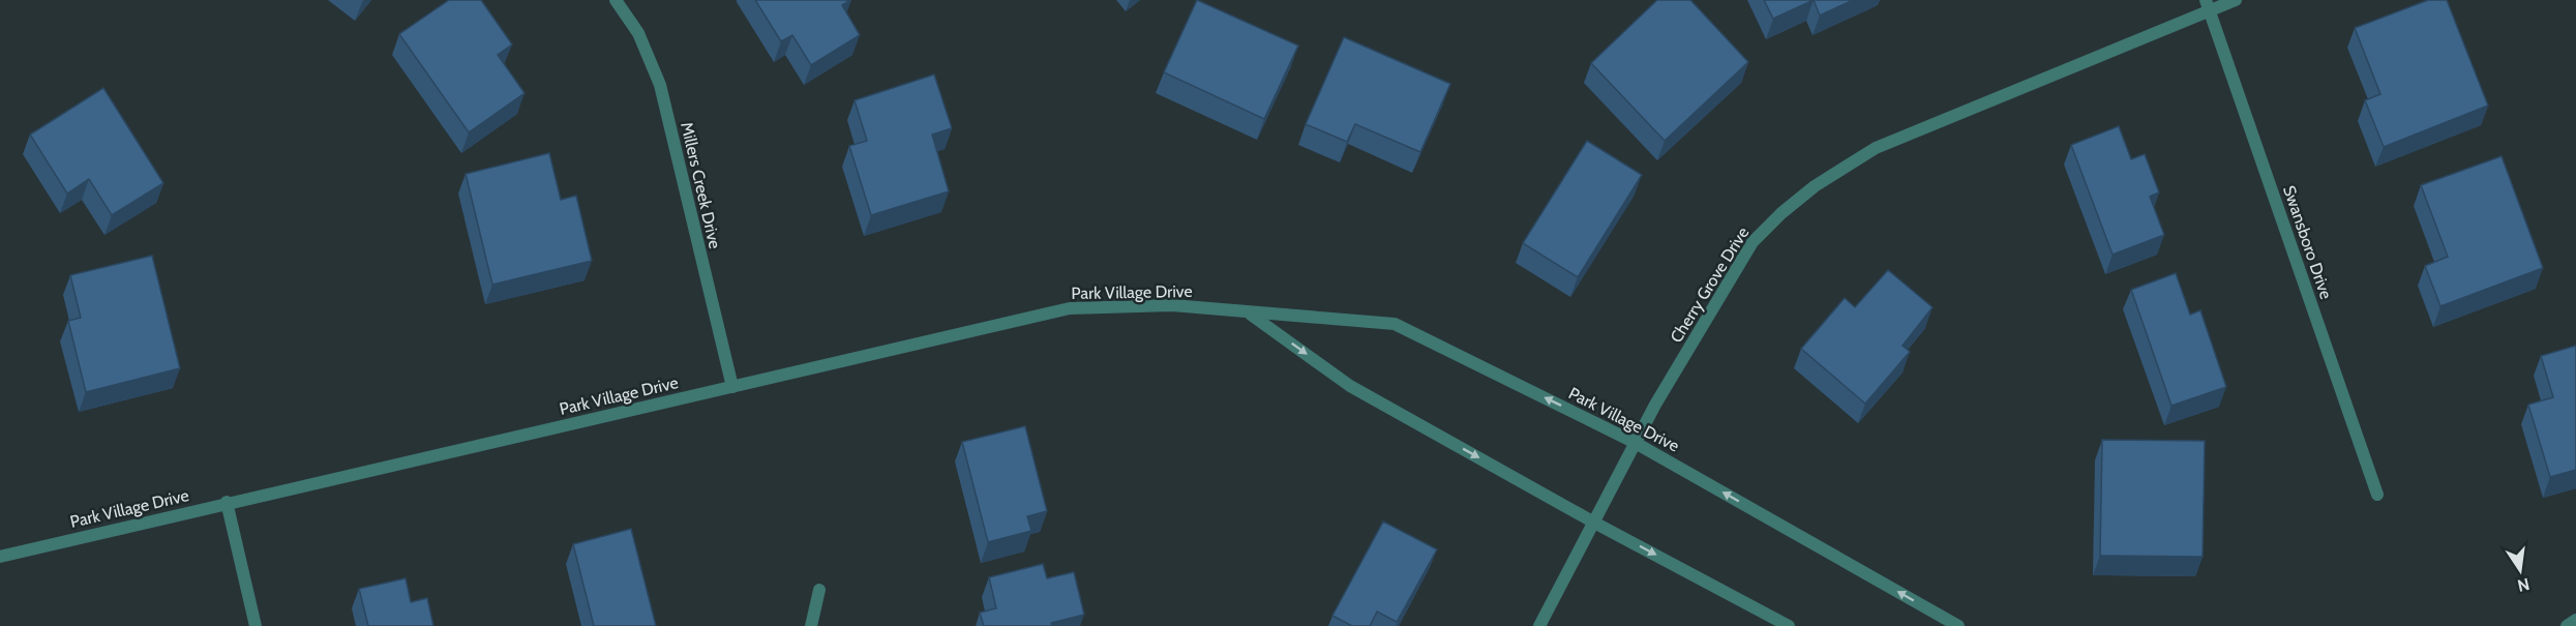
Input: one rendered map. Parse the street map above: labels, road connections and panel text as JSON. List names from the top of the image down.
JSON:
{
  "streets": {
    "street": [
      "Millers Creek Drive",
      "Swansboro Drive",
      "Cherry Grove Drive",
      "Park Village Drive"
    ]
  },
  "crossings": [
    ["Millers Creek Drive", "Park Village Drive"],
    ["Swansboro Drive", "Cherry Grove Drive"],
    ["Cherry Grove Drive", "Park Village Drive"]
  ],
  "north": "bottom"
}
